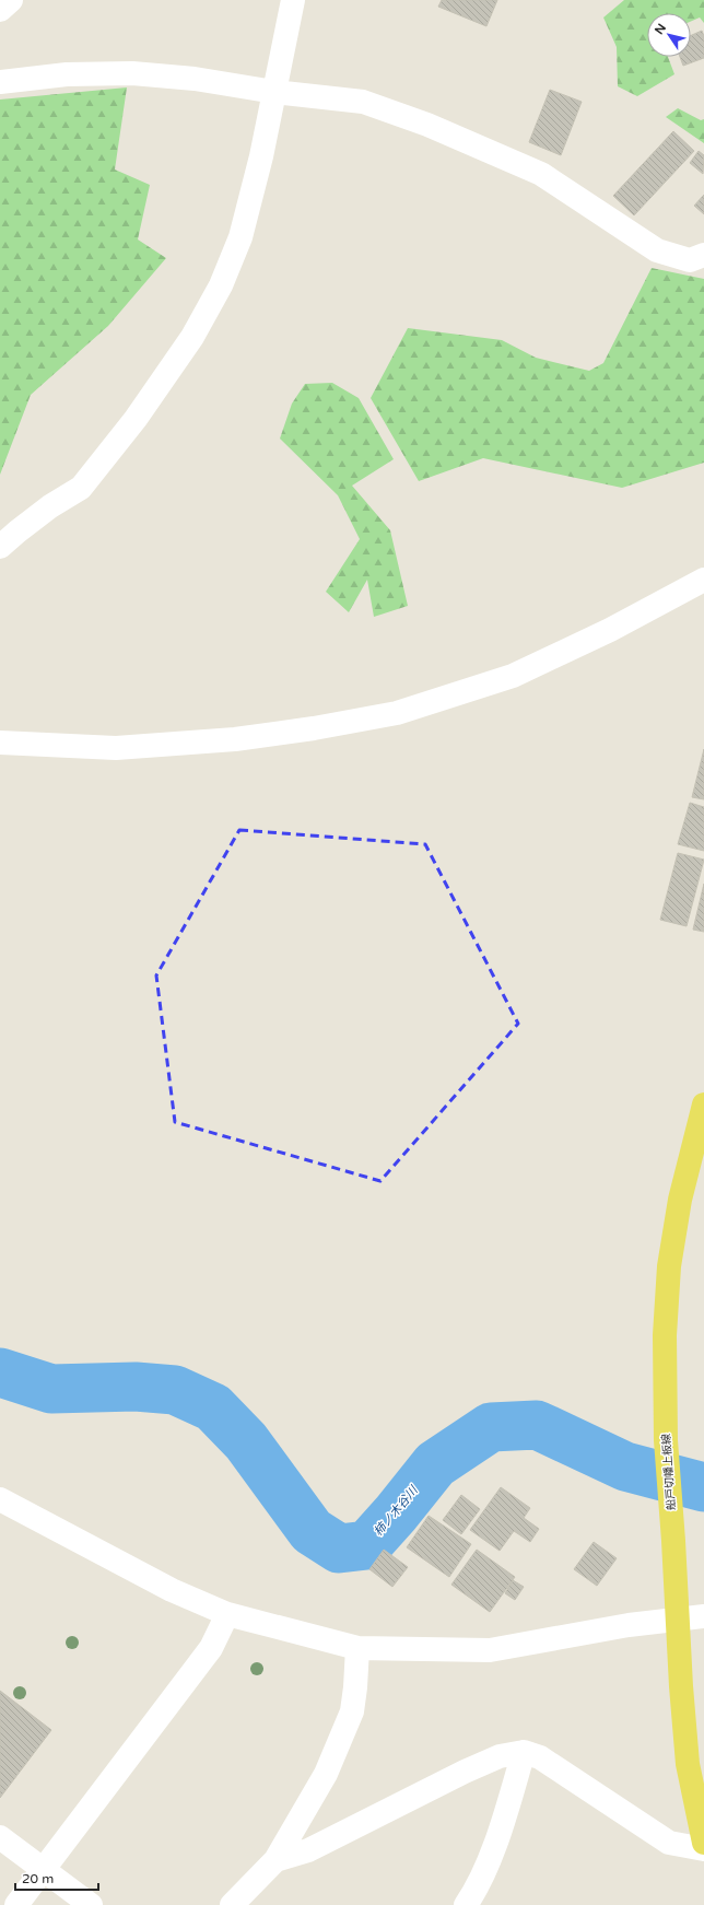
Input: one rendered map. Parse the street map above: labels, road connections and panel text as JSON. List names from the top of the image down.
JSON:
{
  "streets": {
    "main road": ["船戸切幡上板線"]
  },
  "water": ["柿ノ木谷川"],
  "scale_bar": "20 m",
  "north": "top left"
}
